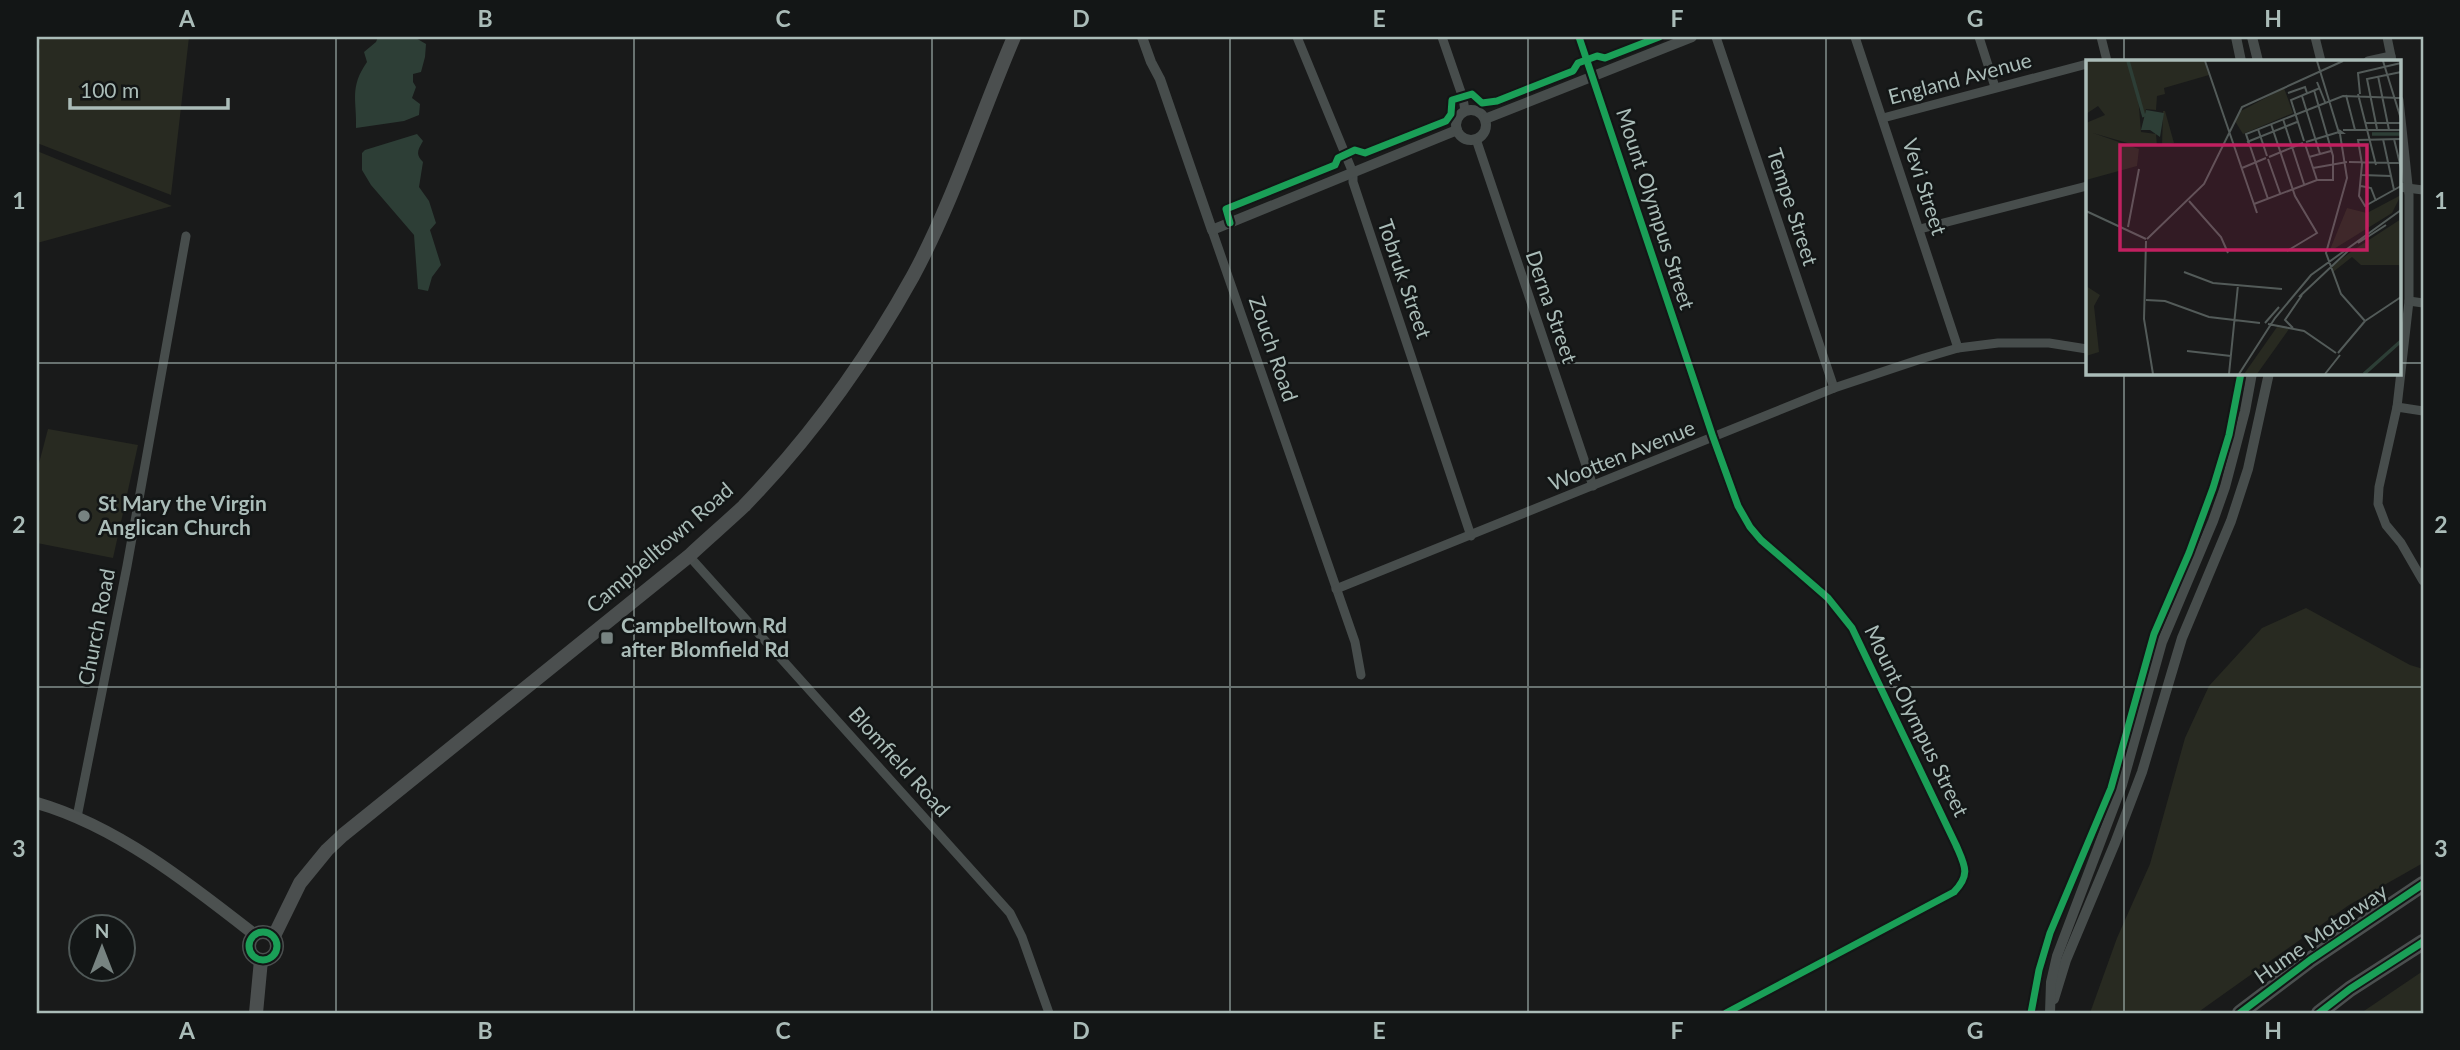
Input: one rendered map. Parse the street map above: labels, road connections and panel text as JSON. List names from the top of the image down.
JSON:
{
  "streets": {
    "highway": ["Hume Motorway"],
    "main road": ["Campbelltown Road"],
    "street": [
      "England Avenue",
      "Vevi Street",
      "Tempe Street",
      "Mount Olympus Street",
      "Tobruk Street",
      "Derna Street",
      "Zouch Road",
      "Wootten Avenue",
      "Church Road",
      "Blomfield Road"
    ]
  },
  "crossings": [
    ["England Avenue", "Vevi Street"],
    ["Vevi Street", "Wootten Avenue"],
    ["Tempe Street", "Wootten Avenue"],
    ["Mount Olympus Street", "Wootten Avenue"],
    ["Tobruk Street", "Wootten Avenue"],
    ["Derna Street", "Wootten Avenue"],
    ["Zouch Road", "Wootten Avenue"],
    ["Campbelltown Road", "Blomfield Road"]
  ],
  "places": {
    "other": ["St Mary the Virgin Anglican Church"],
    "transit": ["Campbelltown Rd after Blomfield Rd"]
  },
  "scale_bar": "100 m",
  "north": "top",
  "grid": {
    "columns": [
      "A",
      "B",
      "C",
      "D",
      "E",
      "F",
      "G",
      "H"
    ],
    "rows": ["1", "2", "3"]
  }
}
